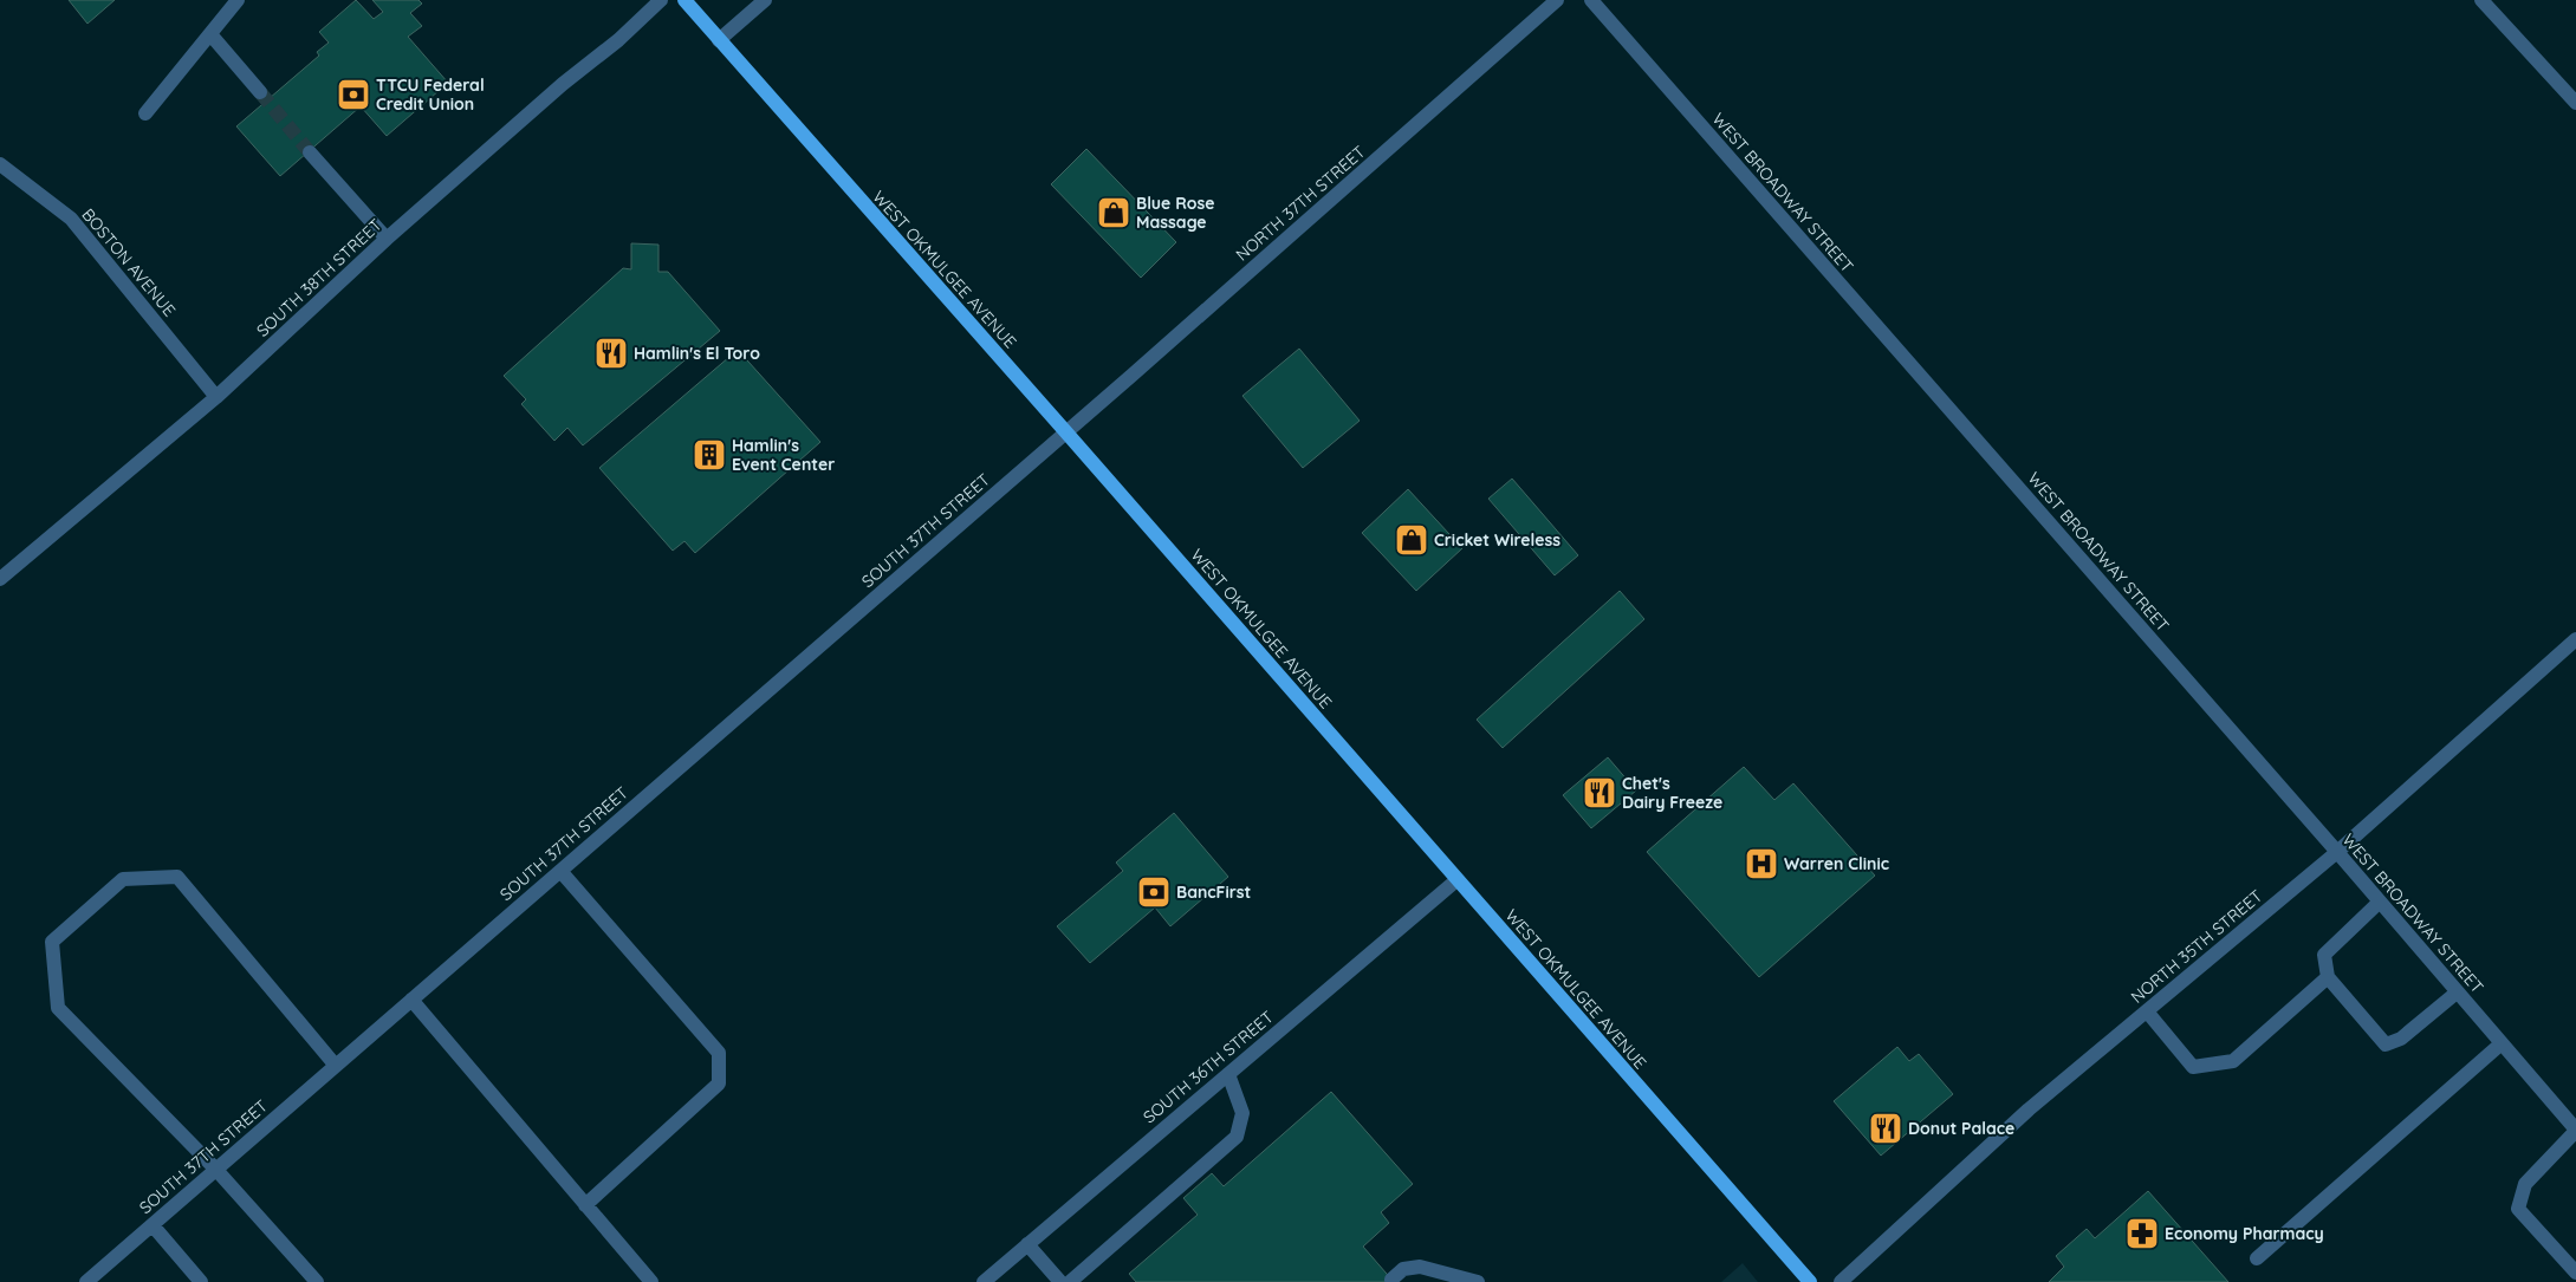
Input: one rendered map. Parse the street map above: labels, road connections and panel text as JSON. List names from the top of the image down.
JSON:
{
  "streets": {
    "main road": ["WEST OKMULGEE AVENUE"],
    "street": [
      "WEST BROADWAY STREET",
      "NORTH 37TH STREET",
      "BOSTON AVENUE",
      "SOUTH 38TH STREET",
      "SOUTH 37TH STREET",
      "NORTH 35TH STREET",
      "SOUTH 36TH STREET"
    ]
  },
  "crossings": [
    ["WEST BROADWAY STREET", "NORTH 35TH STREET"],
    ["NORTH 37TH STREET", "WEST OKMULGEE AVENUE"],
    ["NORTH 37TH STREET", "SOUTH 37TH STREET"],
    ["BOSTON AVENUE", "SOUTH 38TH STREET"],
    ["WEST OKMULGEE AVENUE", "SOUTH 37TH STREET"],
    ["WEST OKMULGEE AVENUE", "SOUTH 36TH STREET"]
  ],
  "places": {
    "bank": ["TTCU Federal Credit Union", "BancFirst"],
    "shop": ["Blue Rose Massage", "Cricket Wireless"],
    "restaurant": ["Hamlin's El Toro", "Chet's Dairy Freeze", "Donut Palace"],
    "building": ["Hamlin's Event Center"],
    "hospital": ["Warren Clinic"],
    "pharmacy": ["Economy Pharmacy"]
  }
}
